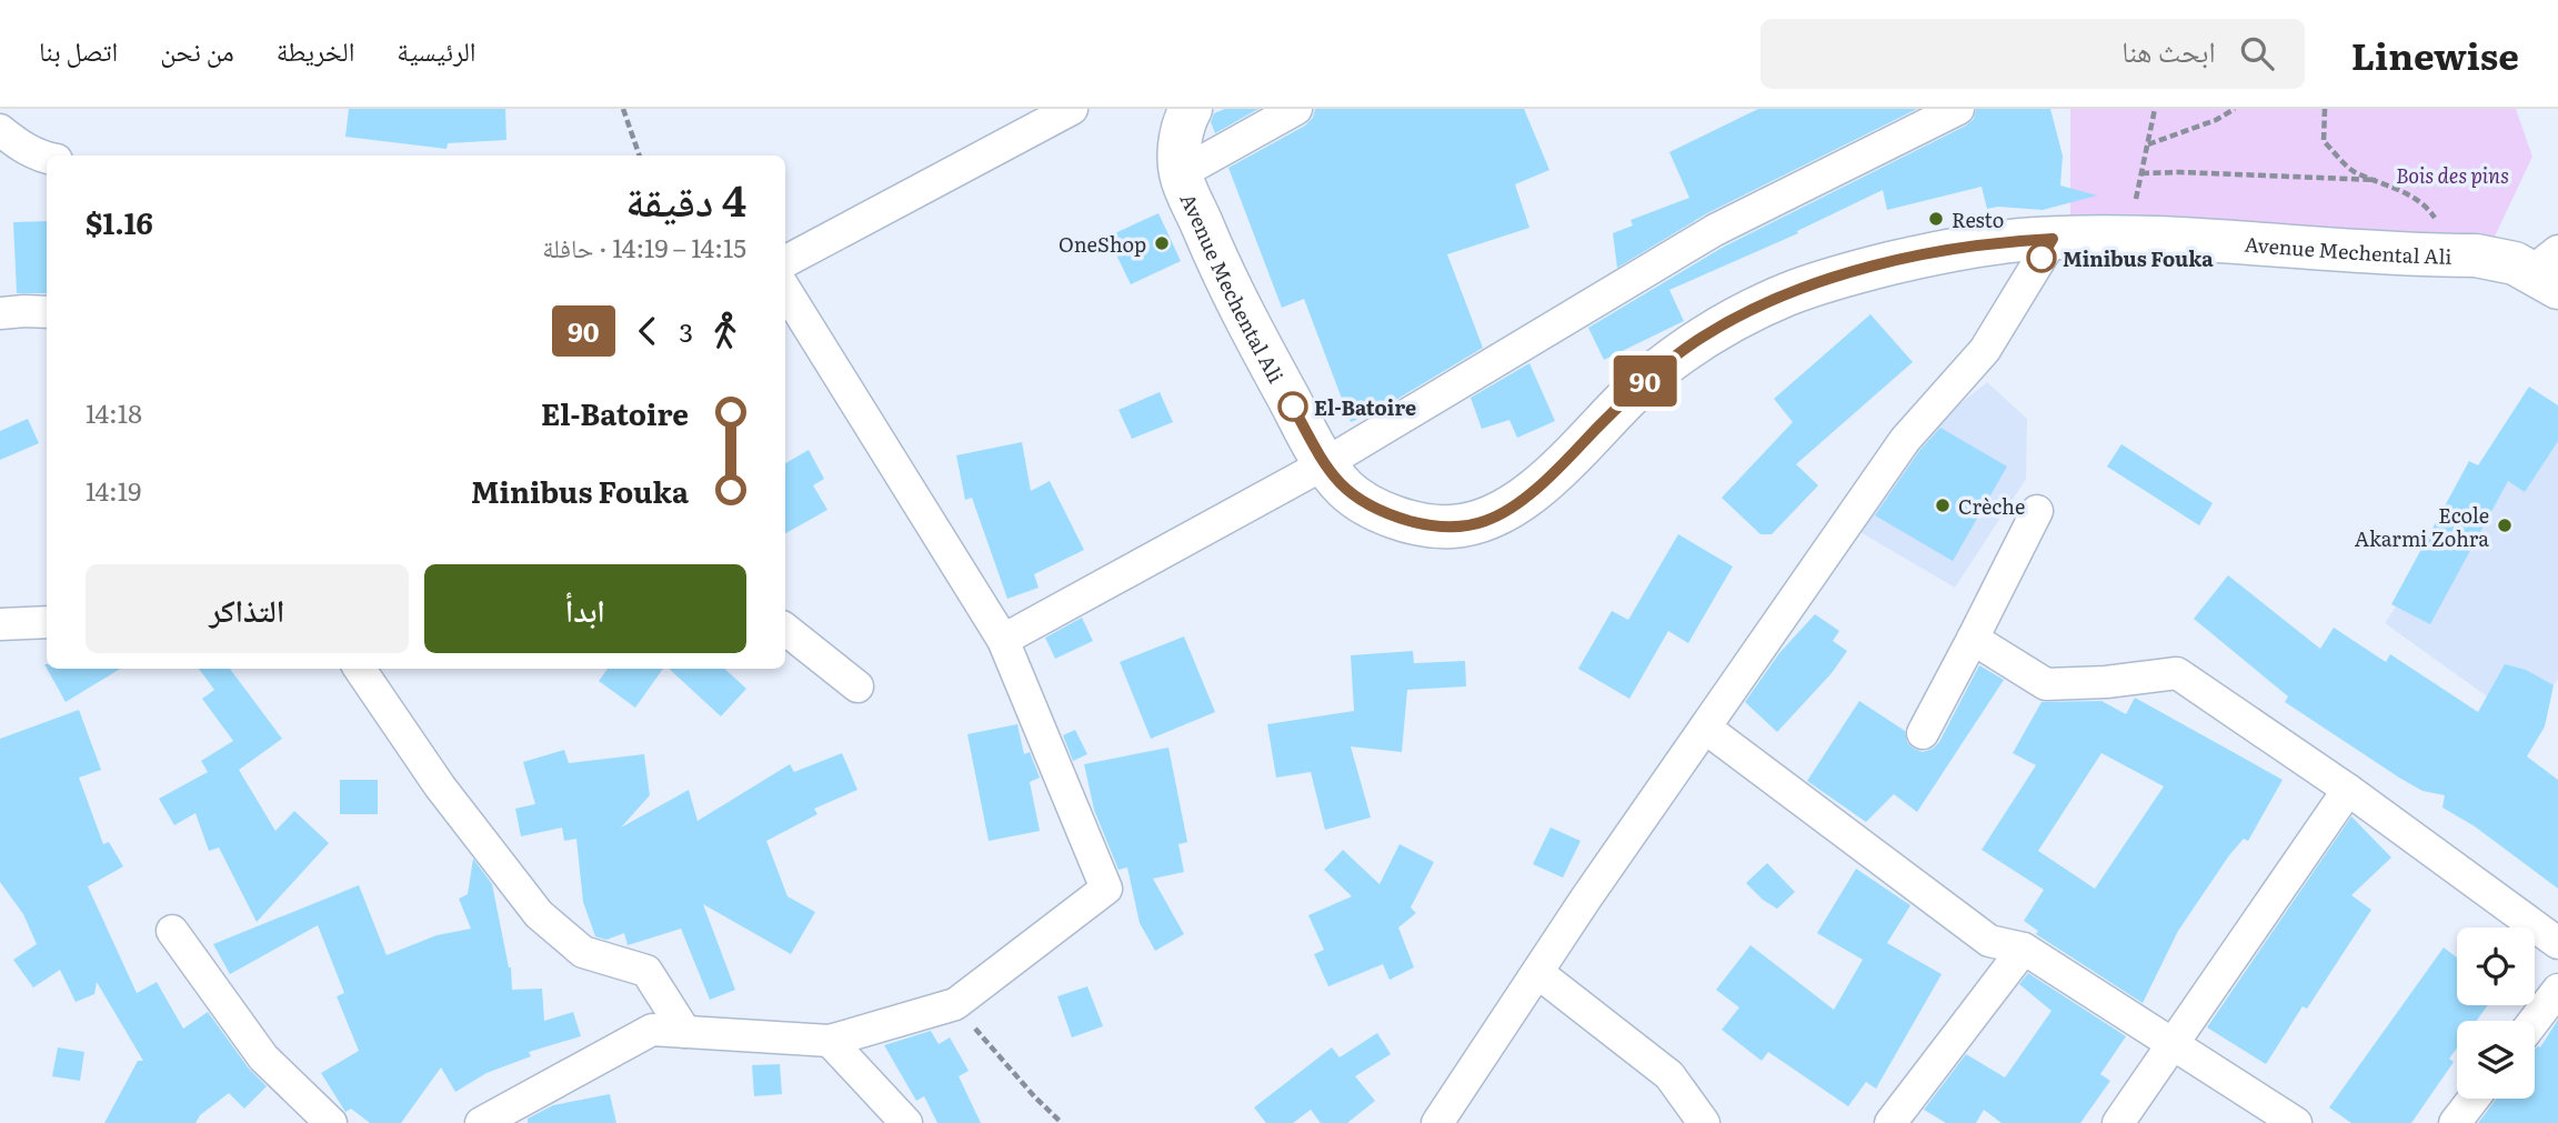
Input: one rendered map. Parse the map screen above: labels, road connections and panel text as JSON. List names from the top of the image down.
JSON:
{
  "streets": {
    "main road": ["Avenue Mechental Ali"]
  },
  "parks": ["Bois des pins"],
  "places": [
    "Resto",
    "OneShop",
    "Minibus Fouka",
    "El-Batoire",
    "Crèche",
    "Ecole Akarmi Zohra"
  ],
  "lines": ["bus line 90"],
  "page": {
    "header": "Linewise",
    "search": "ابحث هنا",
    "nav": [
      "الرئيسية",
      "الخريطة",
      "من نحن",
      "اتصل بنا"
    ],
    "on_map": "90",
    "heading": ["4 دقيقة", "14:15 – 14:19 · حافلة", "$1.16"],
    "legs": ["3", "90"],
    "list": [
      {
        "name": "El-Batoire",
        "value": "14:18"
      },
      {
        "name": "Minibus Fouka",
        "value": "14:19"
      }
    ],
    "buttons": ["ابدأ", "التذاكر"]
  }
}
